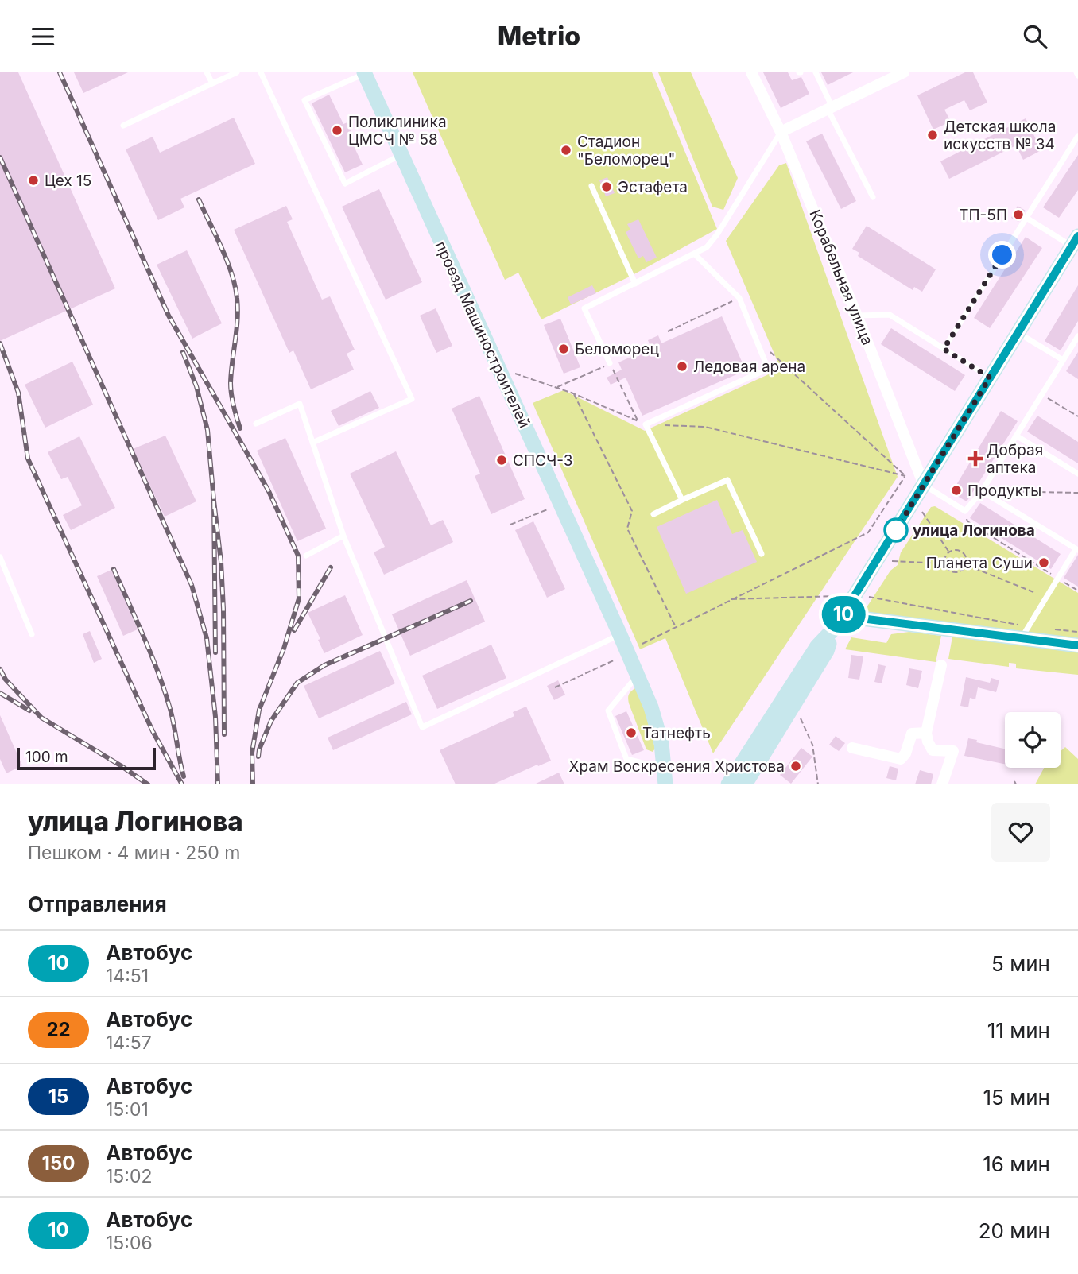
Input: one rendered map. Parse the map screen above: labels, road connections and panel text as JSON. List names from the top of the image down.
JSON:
{
  "streets": {
    "main road": ["проезд Машиностроителей"],
    "street": ["Корабельная улица"]
  },
  "places": {
    "other": [
      "Поликлиника ЦМСЧ № 58",
      "Детская школа искусств № 34",
      "Стадион \"Беломорец\"",
      "Цех 15",
      "Эстафета",
      "ТП-5П",
      "Беломорец",
      "Ледовая арена",
      "СПСЧ-3",
      "Продукты",
      "улица Логинова",
      "Планета Суши",
      "Татнефть",
      "Храм Воскресения Христова"
    ],
    "health": ["Добрая аптека"]
  },
  "lines": ["bus line 10"],
  "scale_bar": "100 m",
  "page": {
    "header": "Metrio",
    "on_map": "10",
    "scale": "100 m",
    "heading": [
      ["улица Логинова", "Пешком · 4 мин · 250 m"],
      "Отправления"
    ],
    "list": [
      {
        "mark": "10",
        "name": "Автобус",
        "note": "14:51",
        "value": "5 мин"
      },
      {
        "mark": "22",
        "name": "Автобус",
        "note": "14:57",
        "value": "11 мин"
      },
      {
        "mark": "15",
        "name": "Автобус",
        "note": "15:01",
        "value": "15 мин"
      },
      {
        "mark": "150",
        "name": "Автобус",
        "note": "15:02",
        "value": "16 мин"
      },
      {
        "mark": "10",
        "name": "Автобус",
        "note": "15:06",
        "value": "20 мин"
      }
    ]
  }
}
